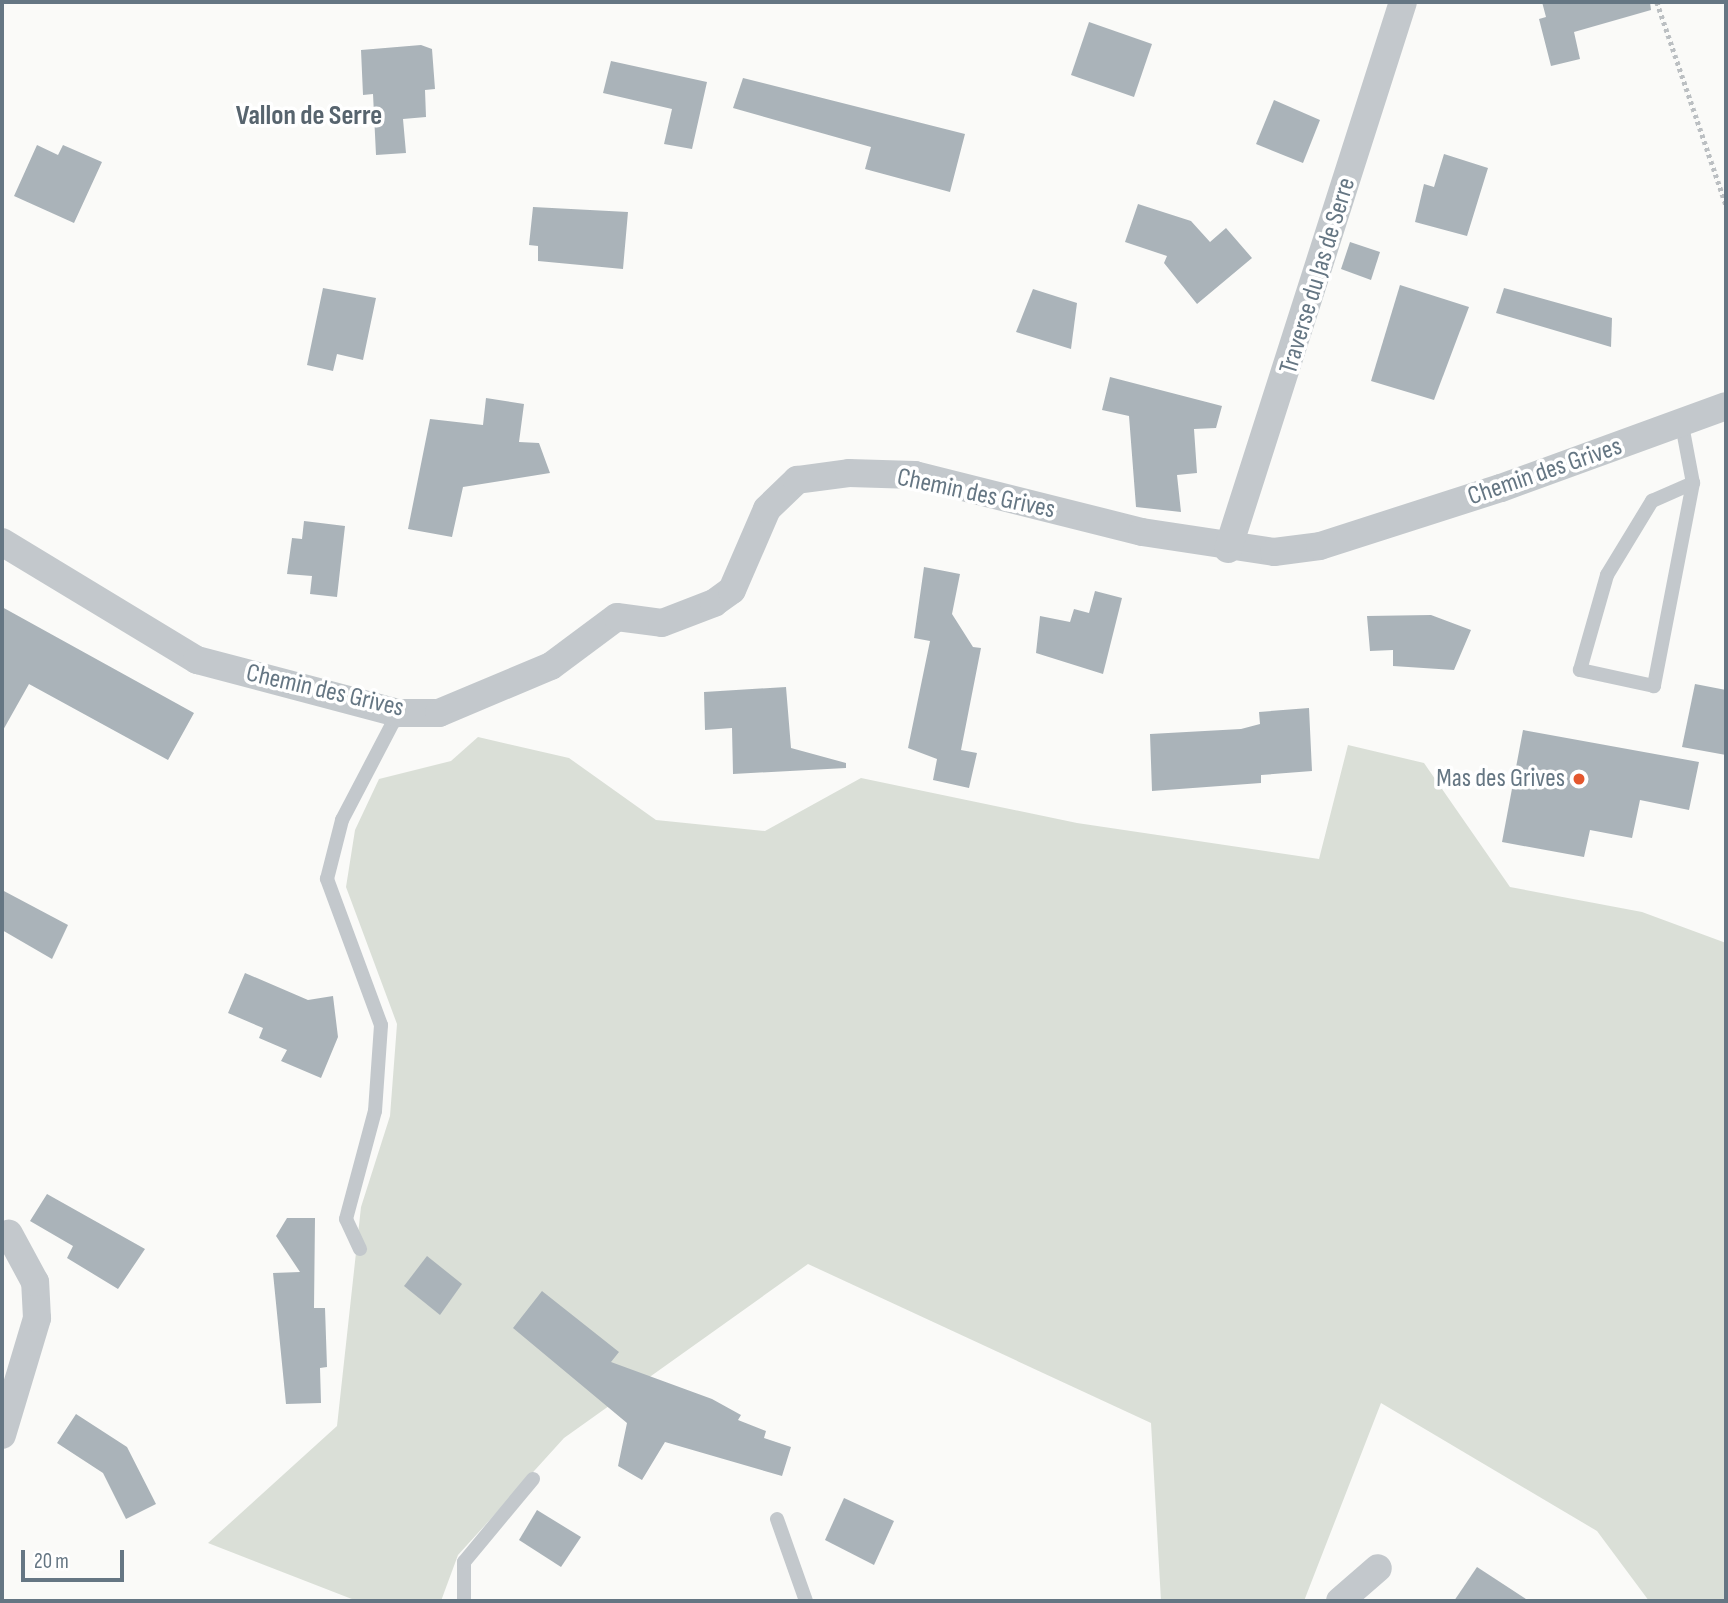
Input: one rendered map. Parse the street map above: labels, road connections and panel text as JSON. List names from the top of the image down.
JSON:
{
  "streets": {
    "street": ["Traverse du Jas de Serre", "Chemin des Grives"]
  },
  "crossings": [
    ["Traverse du Jas de Serre", "Chemin des Grives"]
  ],
  "districts": ["Vallon de Serre"],
  "places": ["Mas des Grives"],
  "scale_bar": "20 m"
}
